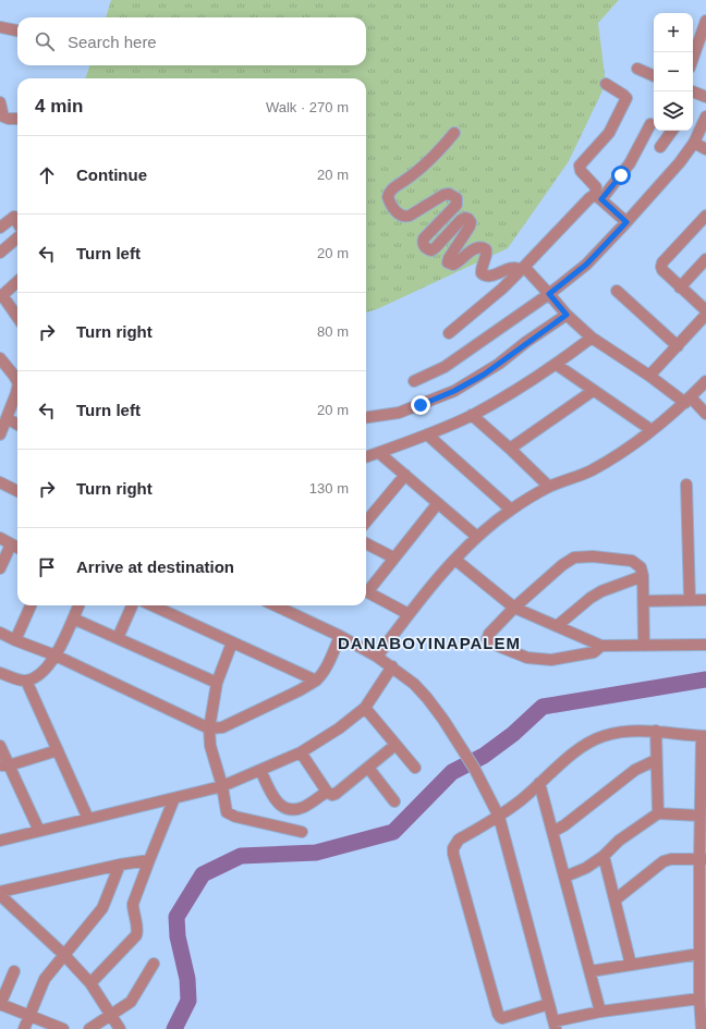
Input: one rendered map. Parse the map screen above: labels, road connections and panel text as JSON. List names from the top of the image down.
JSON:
{
  "districts": ["DANABOYINAPALEM"],
  "page": {
    "map_buttons": ["+", "−"],
    "search": "Search here",
    "heading": ["4 min", "Walk · 270 m"],
    "list": [
      ["Continue", "20 m"],
      ["Turn left", "20 m"],
      ["Turn right", "80 m"],
      ["Turn left", "20 m"],
      ["Turn right", "130 m"],
      "Arrive at destination"
    ]
  }
}
